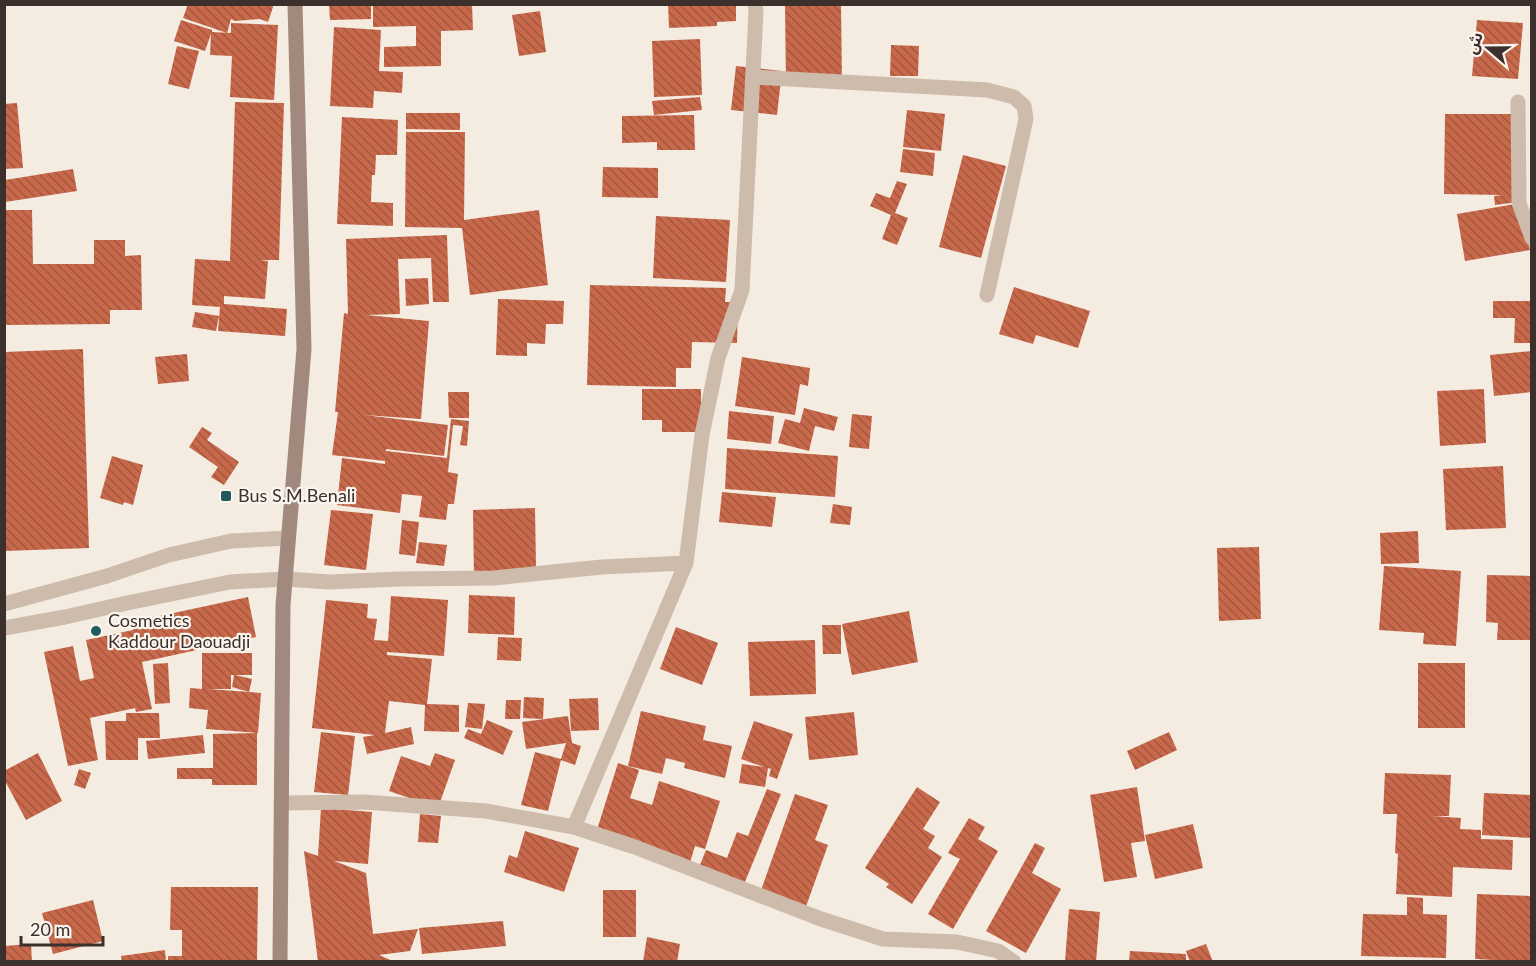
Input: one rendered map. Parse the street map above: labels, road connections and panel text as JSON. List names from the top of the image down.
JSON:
{
  "places": {
    "transit": ["Bus S.M.Benali"],
    "other": ["Cosmetics Kaddour Daouadji"]
  },
  "scale_bar": "20 m",
  "north": "left"
}
